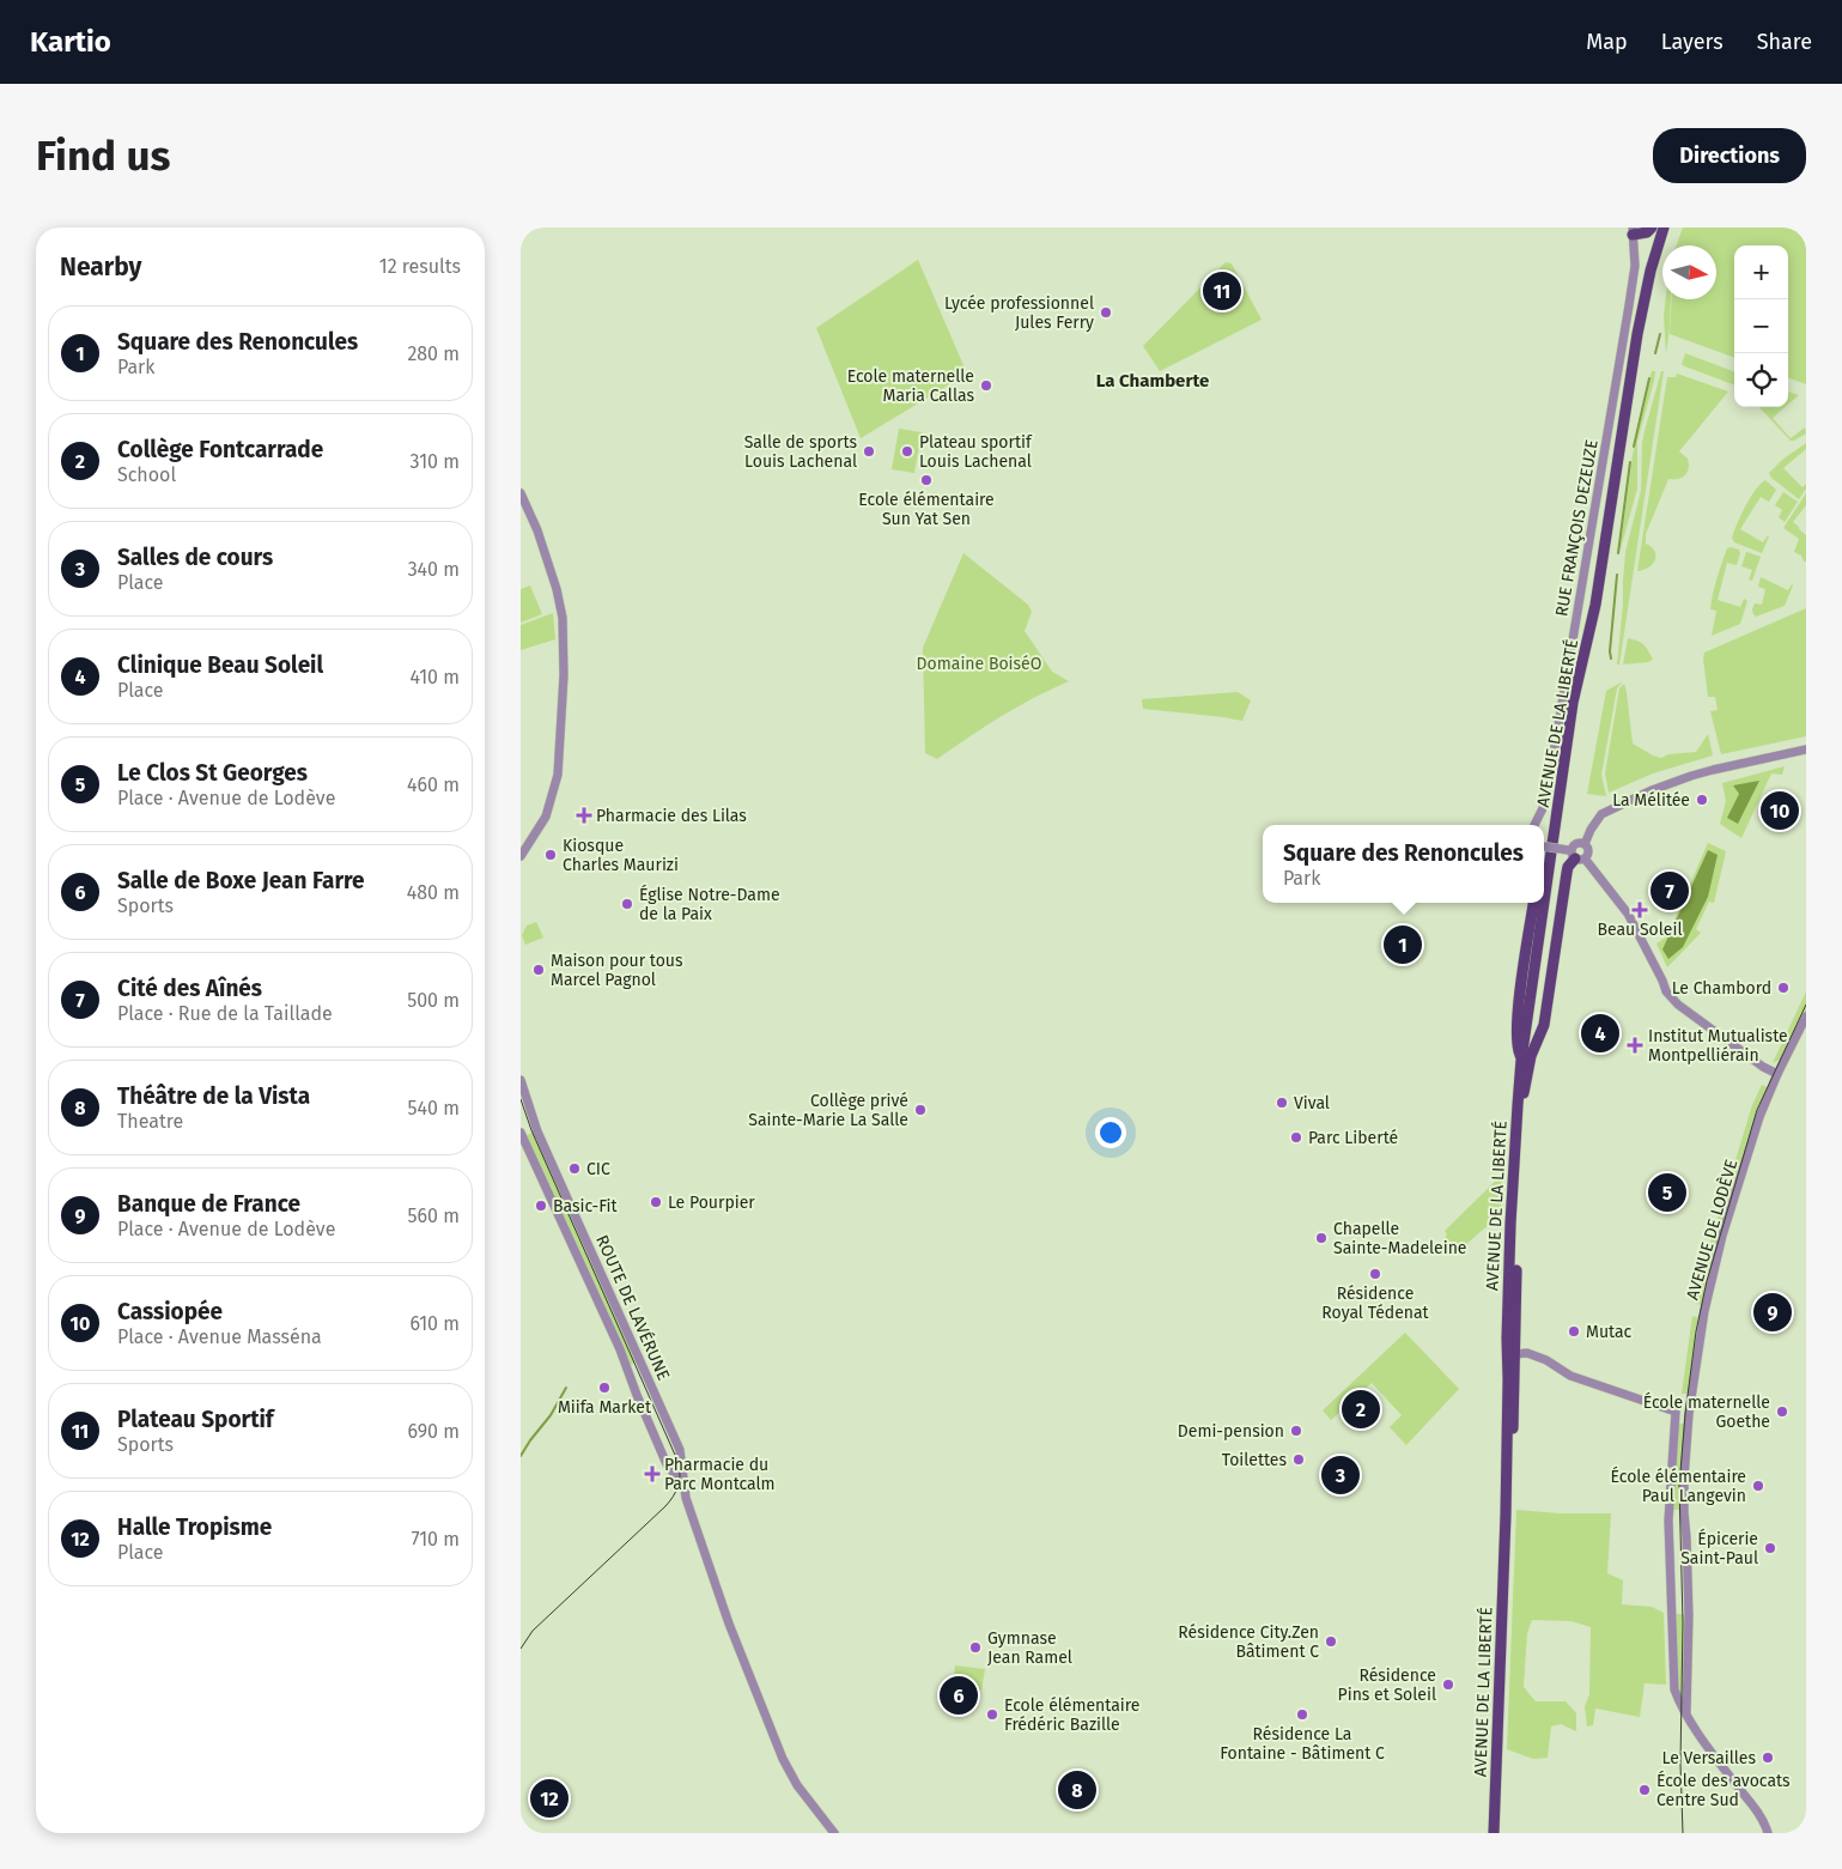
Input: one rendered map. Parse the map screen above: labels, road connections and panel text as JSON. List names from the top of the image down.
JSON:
{
  "streets": {
    "main road": ["AVENUE DE LA LIBERTÉ"],
    "street": ["RUE FRANÇOIS DEZEUZE", "AVENUE DE LODÈVE", "ROUTE DE LAVÉRUNE"]
  },
  "crossings": [
    ["AVENUE DE LA LIBERTÉ", "AVENUE DE LODÈVE"]
  ],
  "districts": ["La Chamberte"],
  "parks": ["Domaine BoiséO"],
  "places": {
    "other": [
      "Lycée professionnel Jules Ferry",
      "Ecole maternelle Maria Callas",
      "Salle de sports Louis Lachenal",
      "Plateau sportif Louis Lachenal",
      "Ecole élémentaire Sun Yat Sen",
      "La Mélitée",
      "Kiosque Charles Maurizi",
      "Église Notre-Dame de la Paix",
      "Maison pour tous Marcel Pagnol",
      "Le Chambord",
      "Vival",
      "Collège privé Sainte-Marie La Salle",
      "Parc Liberté",
      "CIC",
      "Le Pourpier",
      "Basic-Fit",
      "Chapelle Sainte-Madeleine",
      "Résidence Royal Tédenat",
      "Mutac",
      "Miifa Market",
      "École maternelle Goethe",
      "Demi-pension",
      "Toilettes",
      "École élémentaire Paul Langevin",
      "Épicerie Saint-Paul",
      "Résidence City.Zen Bâtiment C",
      "Gymnase Jean Ramel",
      "Résidence Pins et Soleil",
      "Ecole élémentaire Frédéric Bazille",
      "Résidence La Fontaine - Bâtiment C",
      "Le Versailles",
      "École des avocats Centre Sud"
    ],
    "health": [
      "Pharmacie des Lilas",
      "Beau Soleil",
      "Institut Mutualiste Montpelliérain",
      "Pharmacie du Parc Montcalm"
    ]
  },
  "north": "right",
  "page": {
    "header": "Kartio",
    "nav": ["Map", "Layers", "Share"],
    "buttons": "Directions",
    "title": "Find us",
    "heading": ["Nearby", "12 results"],
    "map_buttons": ["+", "−"],
    "pins": [
      "11",
      "10",
      "7",
      "1",
      "4",
      "5",
      "9",
      "2",
      "3",
      "6",
      "8",
      "12"
    ],
    "list": [
      {
        "mark": "1",
        "name": "Square des Renoncules",
        "note": "Park",
        "value": "280 m"
      },
      {
        "mark": "2",
        "name": "Collège Fontcarrade",
        "note": "School",
        "value": "310 m"
      },
      {
        "mark": "3",
        "name": "Salles de cours",
        "note": "Place",
        "value": "340 m"
      },
      {
        "mark": "4",
        "name": "Clinique Beau Soleil",
        "note": "Place",
        "value": "410 m"
      },
      {
        "mark": "5",
        "name": "Le Clos St Georges",
        "note": "Place · Avenue de Lodève",
        "value": "460 m"
      },
      {
        "mark": "6",
        "name": "Salle de Boxe Jean Farre",
        "note": "Sports",
        "value": "480 m"
      },
      {
        "mark": "7",
        "name": "Cité des Aînés",
        "note": "Place · Rue de la Taillade",
        "value": "500 m"
      },
      {
        "mark": "8",
        "name": "Théâtre de la Vista",
        "note": "Theatre",
        "value": "540 m"
      },
      {
        "mark": "9",
        "name": "Banque de France",
        "note": "Place · Avenue de Lodève",
        "value": "560 m"
      },
      {
        "mark": "10",
        "name": "Cassiopée",
        "note": "Place · Avenue Masséna",
        "value": "610 m"
      },
      {
        "mark": "11",
        "name": "Plateau Sportif",
        "note": "Sports",
        "value": "690 m"
      },
      {
        "mark": "12",
        "name": "Halle Tropisme",
        "note": "Place",
        "value": "710 m"
      }
    ],
    "popup": ["Square des Renoncules", "Park"]
  }
}
